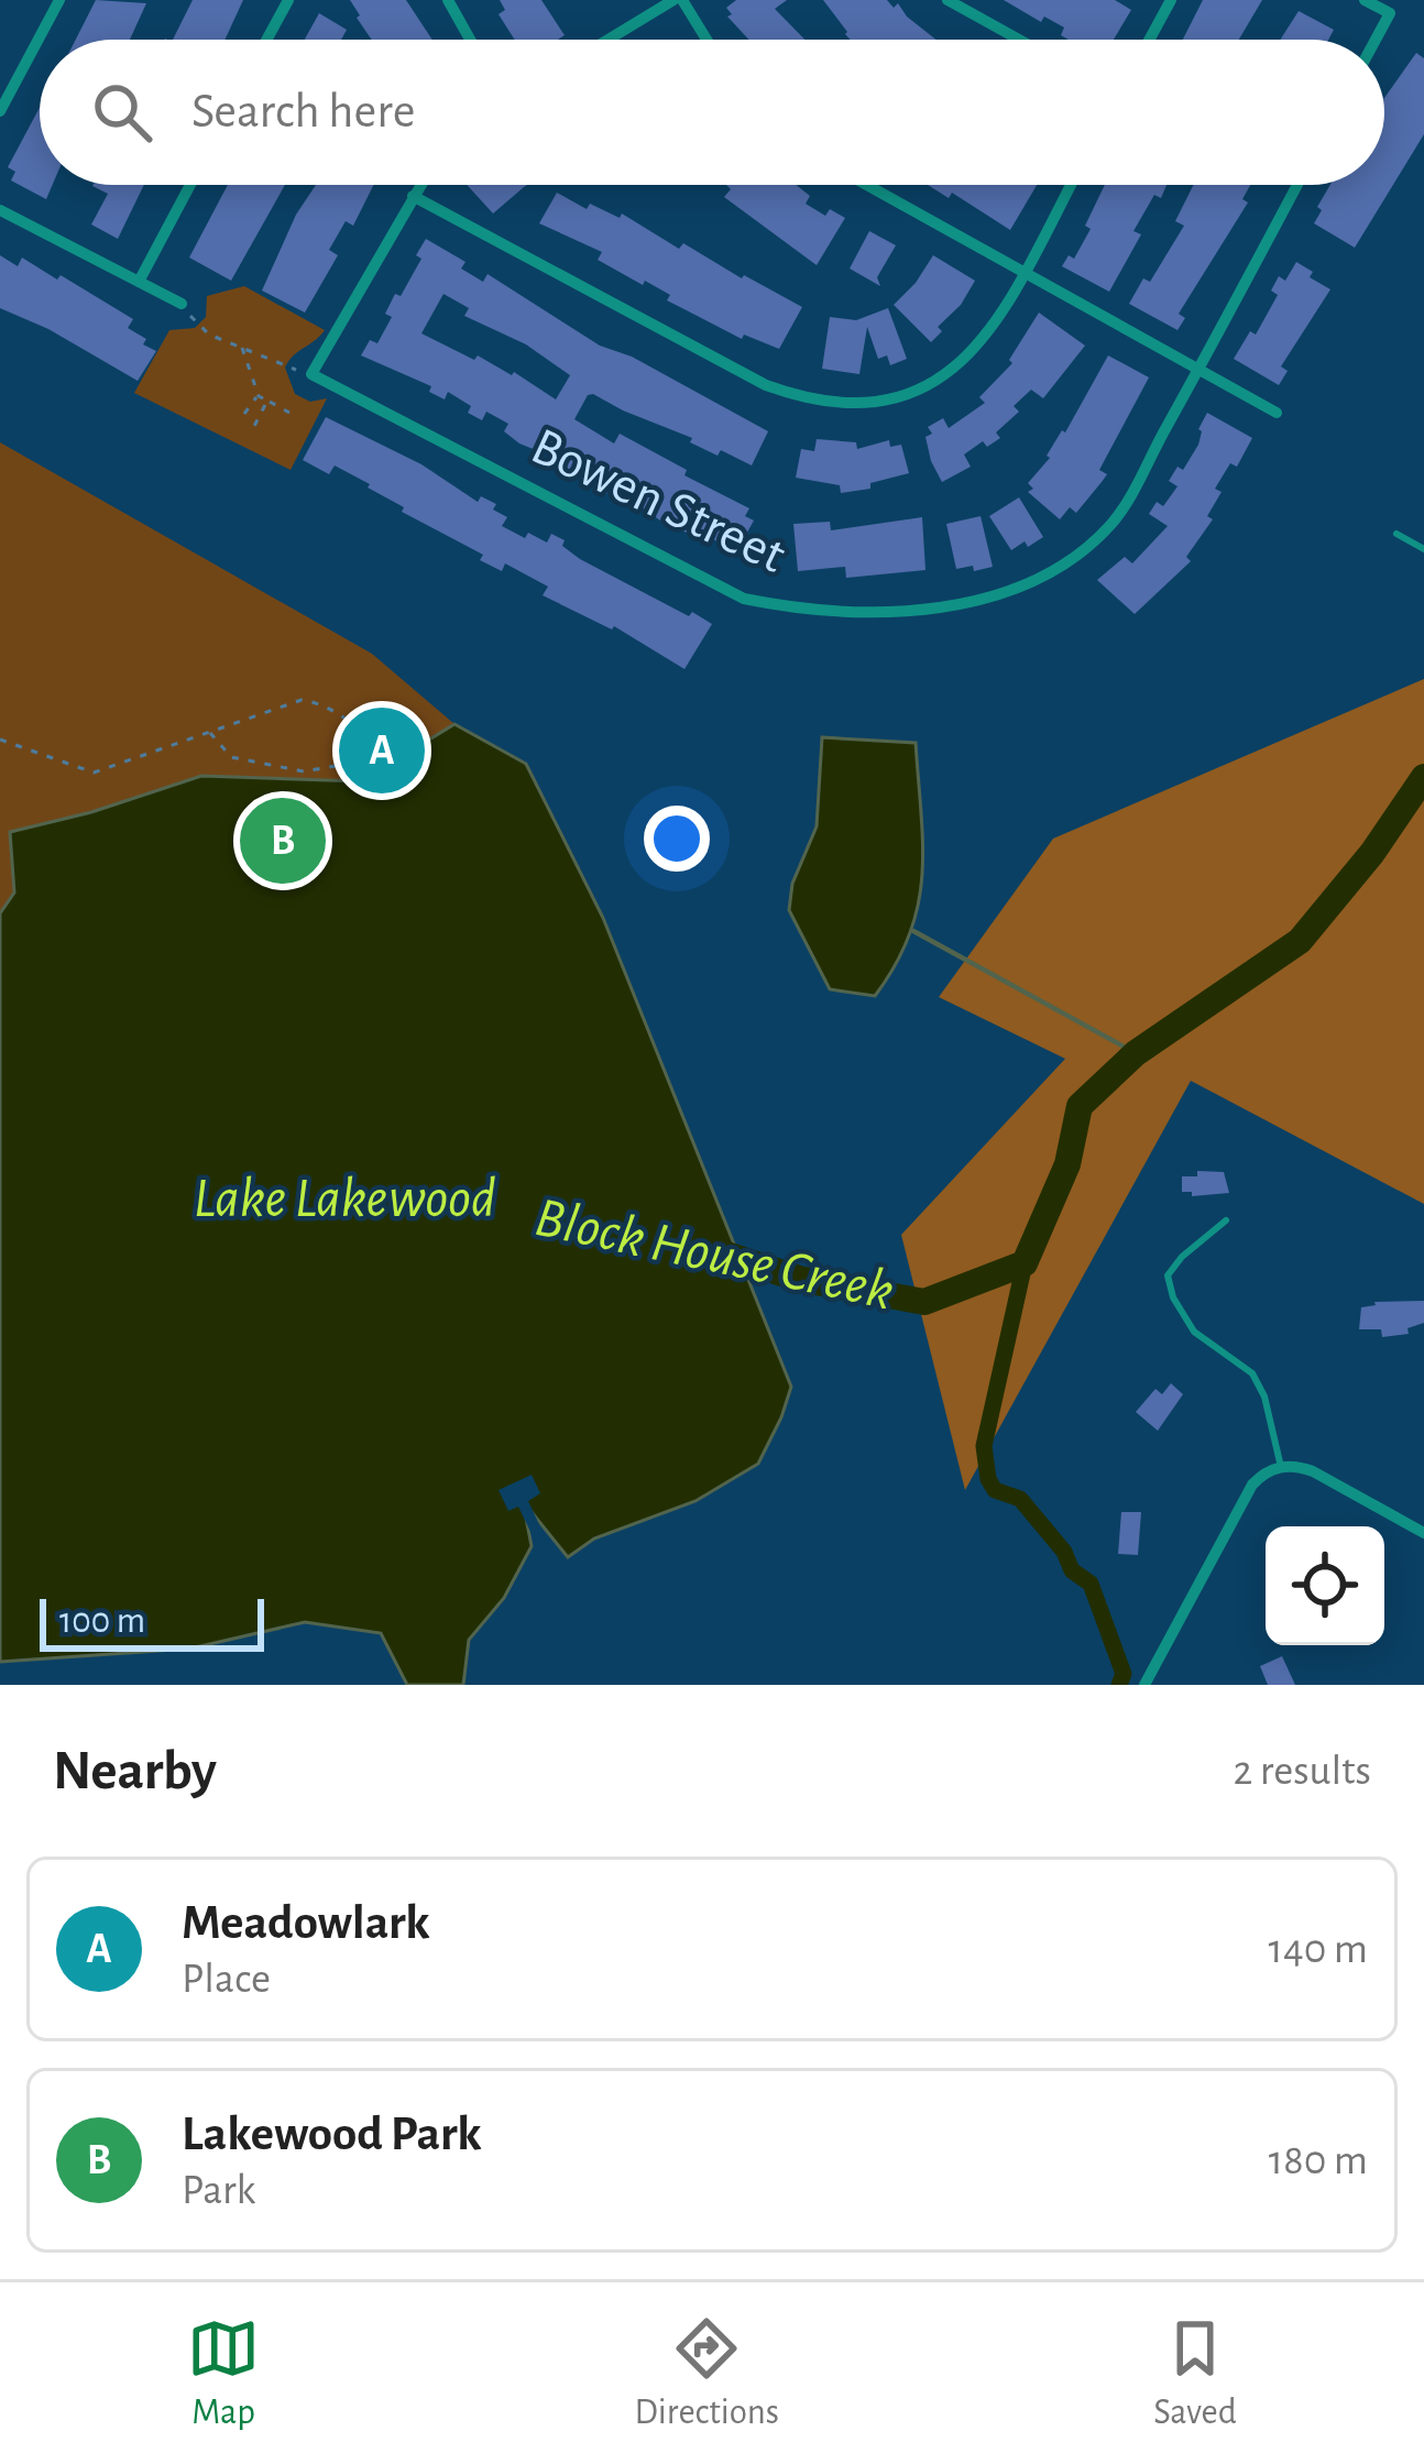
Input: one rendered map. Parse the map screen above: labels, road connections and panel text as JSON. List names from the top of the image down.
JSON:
{
  "streets": {
    "street": ["Bowen Street"]
  },
  "water": ["Lake Lakewood", "Block House Creek"],
  "scale_bar": "100 m",
  "page": {
    "search": "Search here",
    "pins": ["A", "B"],
    "scale": "100 m",
    "heading": ["Nearby", "2 results"],
    "list": [
      {
        "mark": "A",
        "name": "Meadowlark",
        "note": "Place",
        "value": "140 m"
      },
      {
        "mark": "B",
        "name": "Lakewood Park",
        "note": "Park",
        "value": "180 m"
      }
    ],
    "nav": ["Map", "Directions", "Saved"]
  }
}
